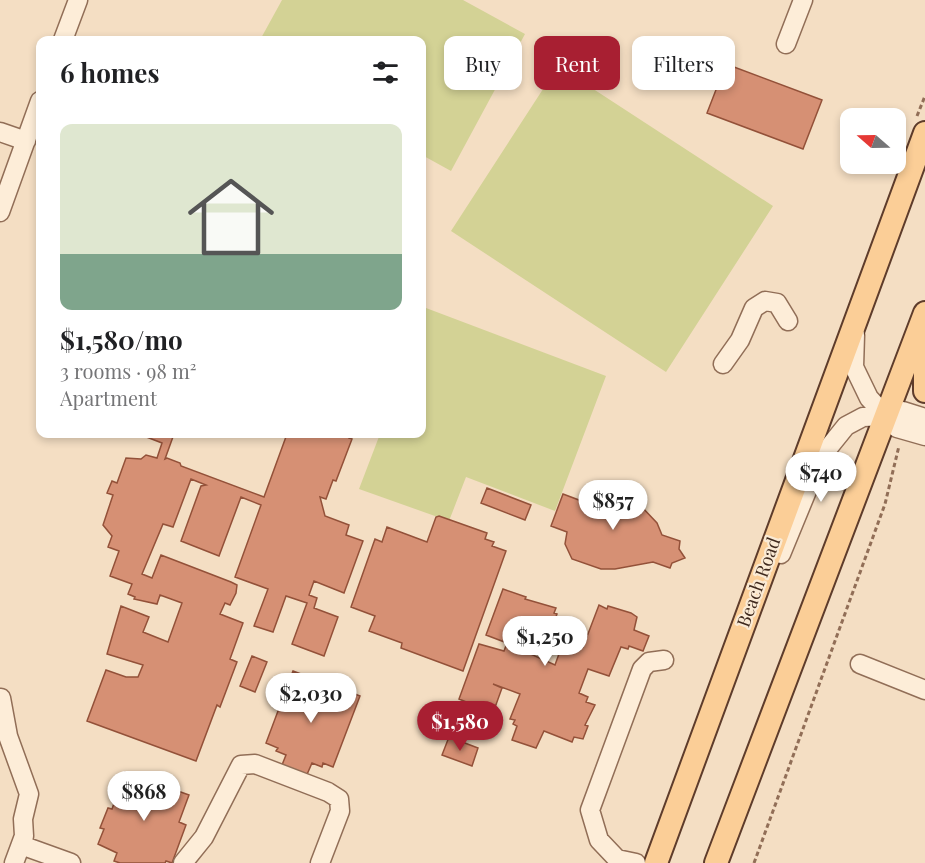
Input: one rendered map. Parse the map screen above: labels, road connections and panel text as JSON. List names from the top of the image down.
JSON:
{
  "streets": {
    "main road": ["Beach Road"]
  },
  "north": "left",
  "page": {
    "chip": ["Buy", "Rent", "Filters"],
    "heading": "6 homes",
    "list": [
      {
        "name": "$1,580/mo",
        "note": "3 rooms · 98 m² · Apartment"
      }
    ],
    "price": [
      "$740",
      "$857",
      "$1,250",
      "$2,030",
      "$1,580",
      "$868"
    ]
  }
}
